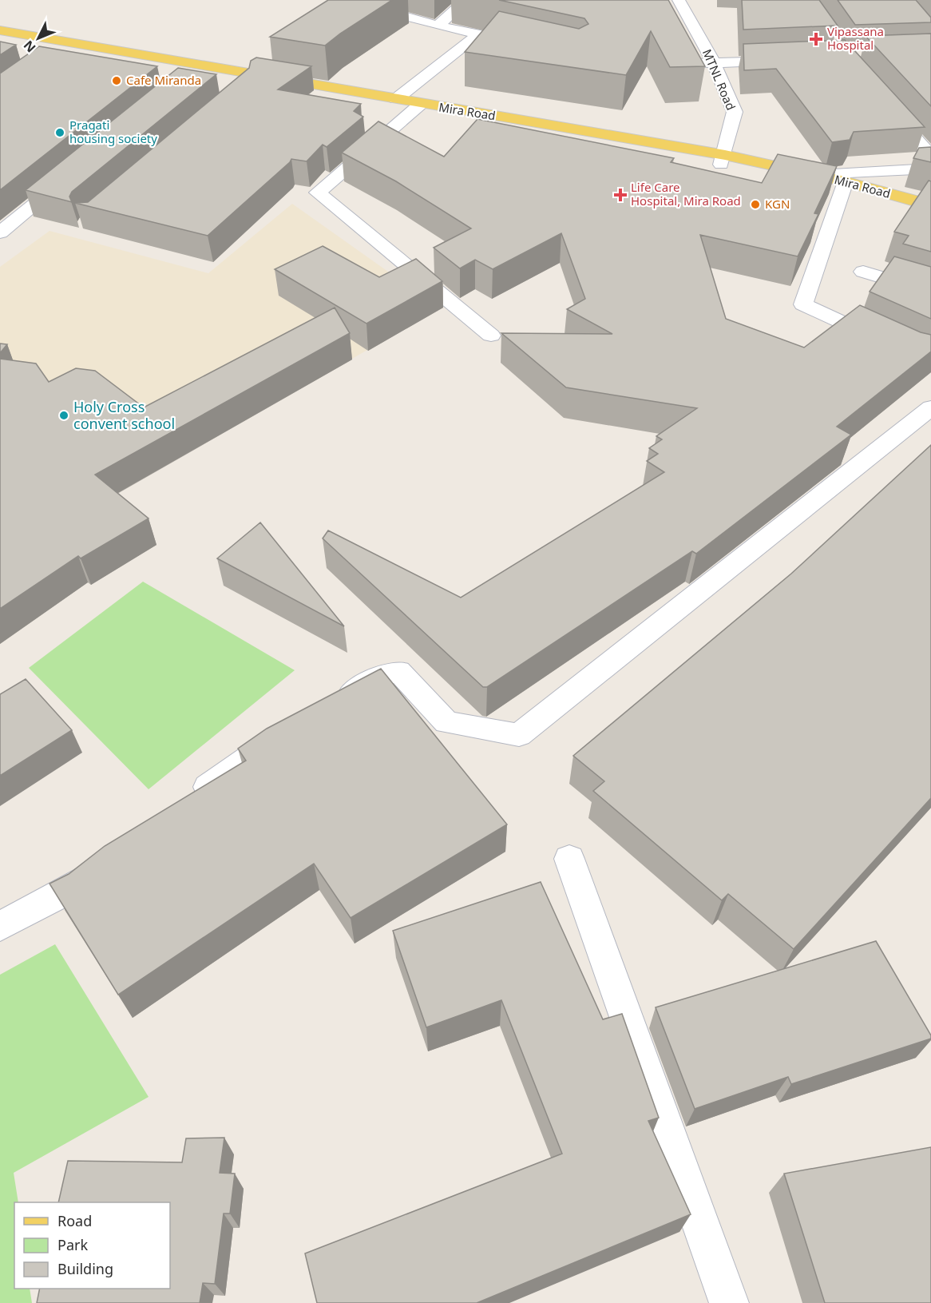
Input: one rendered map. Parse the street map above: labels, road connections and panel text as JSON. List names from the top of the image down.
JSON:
{
  "streets": {
    "main road": ["Mira Road"],
    "street": ["MTNL Road"]
  },
  "crossings": [
    ["MTNL Road", "Mira Road"]
  ],
  "places": {
    "health": ["Vipassana Hospital", "Life Care Hospital, Mira Road"],
    "other": [
      "Cafe Miranda",
      "Pragati housing society",
      "KGN",
      "Holy Cross convent school"
    ]
  },
  "legend": ["Road", "Park", "Building"],
  "north": "bottom left"
}
